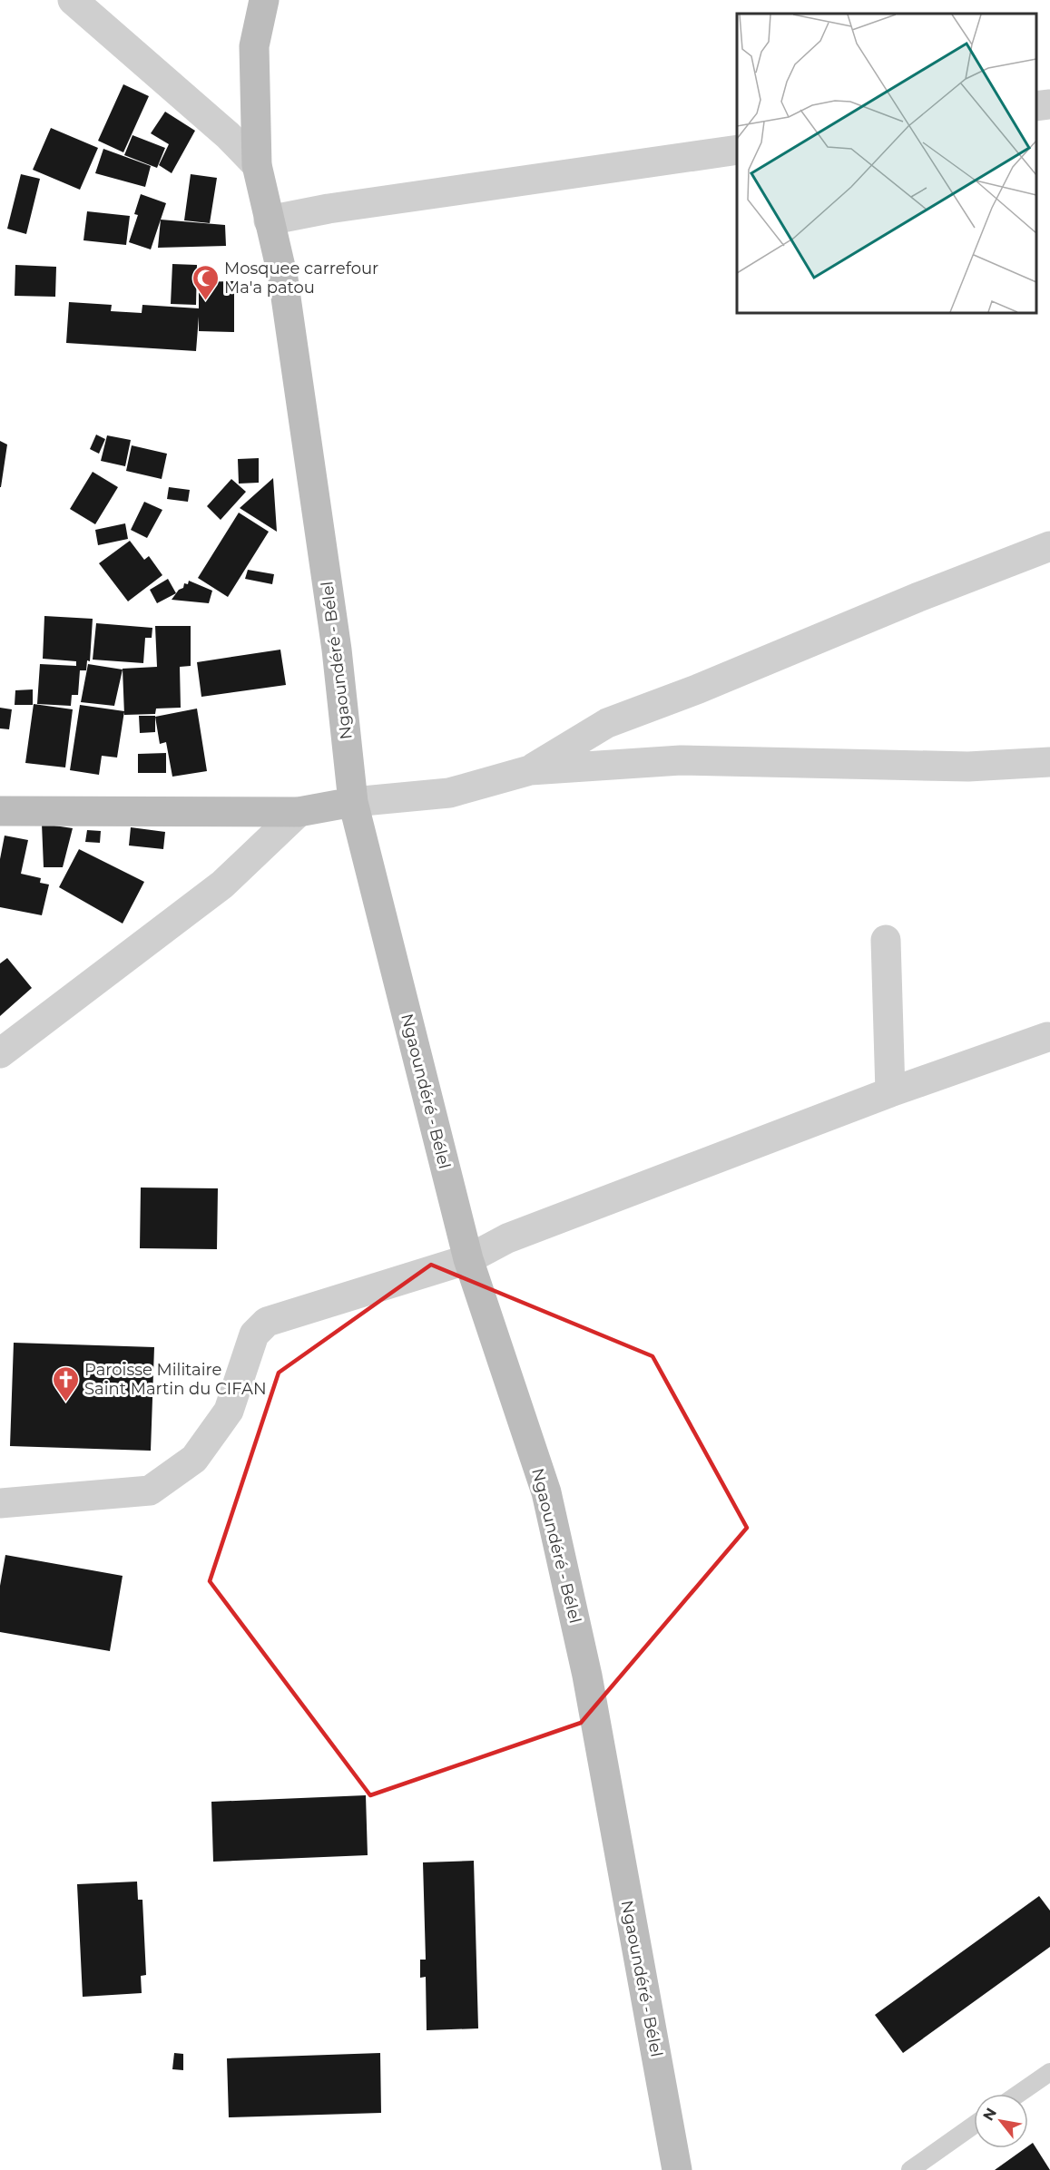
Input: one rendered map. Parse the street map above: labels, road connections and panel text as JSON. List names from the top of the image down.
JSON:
{
  "streets": {
    "main road": ["Ngaoundéré - Bélel"]
  },
  "places": {
    "mosque": ["Mosquee carrefour Ma'a patou"],
    "church": ["Paroisse Militaire Saint Martin du CIFAN"]
  },
  "north": "top left"
}
